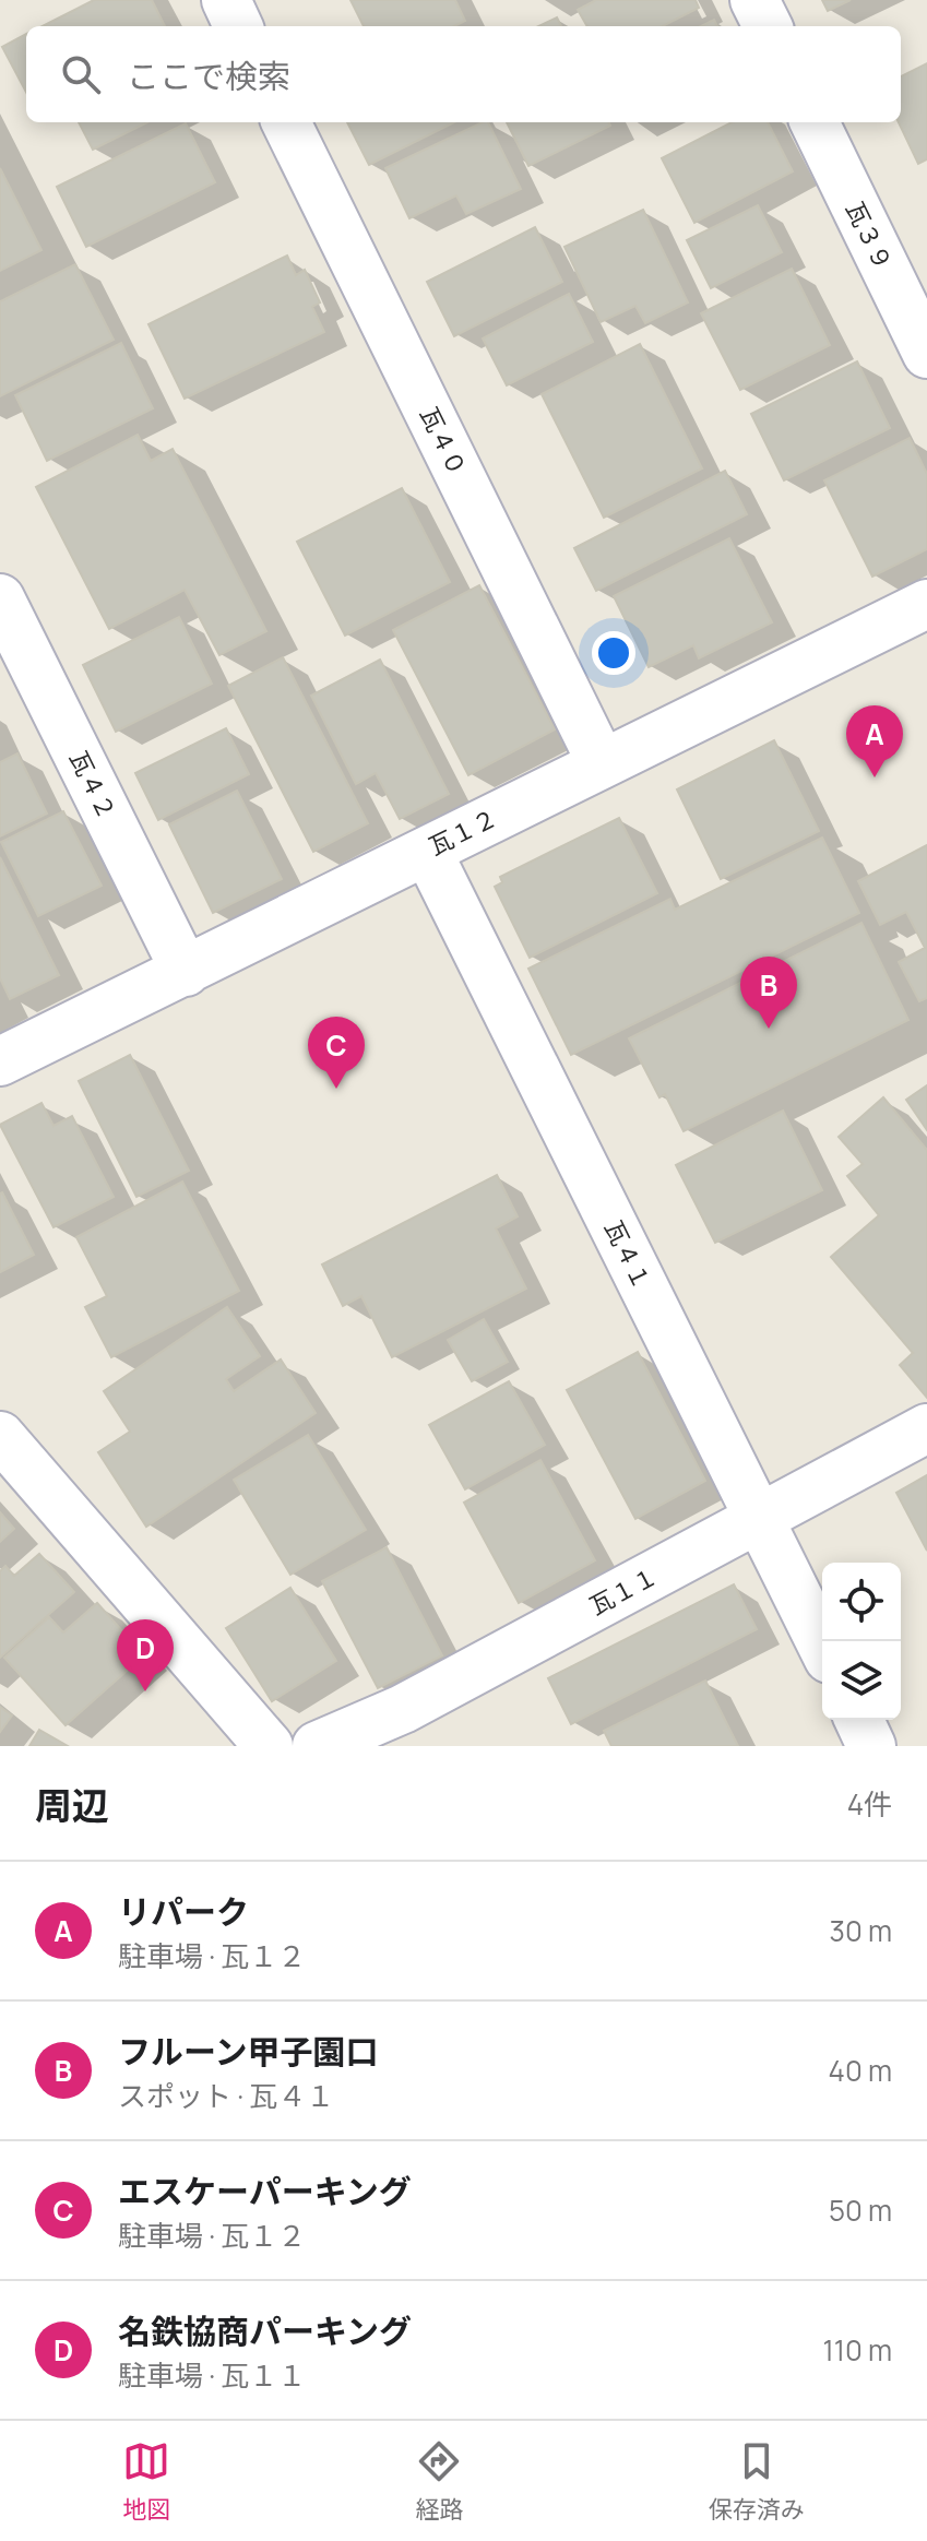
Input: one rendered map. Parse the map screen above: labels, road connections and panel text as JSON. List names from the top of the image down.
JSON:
{
  "streets": {
    "street": [
      "瓦３９",
      "瓦４０",
      "瓦４２",
      "瓦１２",
      "瓦４１",
      "瓦１１"
    ]
  },
  "crossings": [
    ["瓦４０", "瓦１２"],
    ["瓦４２", "瓦１２"],
    ["瓦１２", "瓦４１"],
    ["瓦４１", "瓦１１"]
  ],
  "page": {
    "search": "ここで検索",
    "pins": [
      "A",
      "B",
      "C",
      "D"
    ],
    "heading": ["周辺", "4件"],
    "list": [
      {
        "mark": "A",
        "name": "リパーク",
        "note": "駐車場 · 瓦１２",
        "value": "30 m"
      },
      {
        "mark": "B",
        "name": "フルーン甲子園口",
        "note": "スポット · 瓦４１",
        "value": "40 m"
      },
      {
        "mark": "C",
        "name": "エスケーパーキング",
        "note": "駐車場 · 瓦１２",
        "value": "50 m"
      },
      {
        "mark": "D",
        "name": "名鉄協商パーキング",
        "note": "駐車場 · 瓦１１",
        "value": "110 m"
      }
    ],
    "nav": ["地図", "経路", "保存済み"]
  }
}
